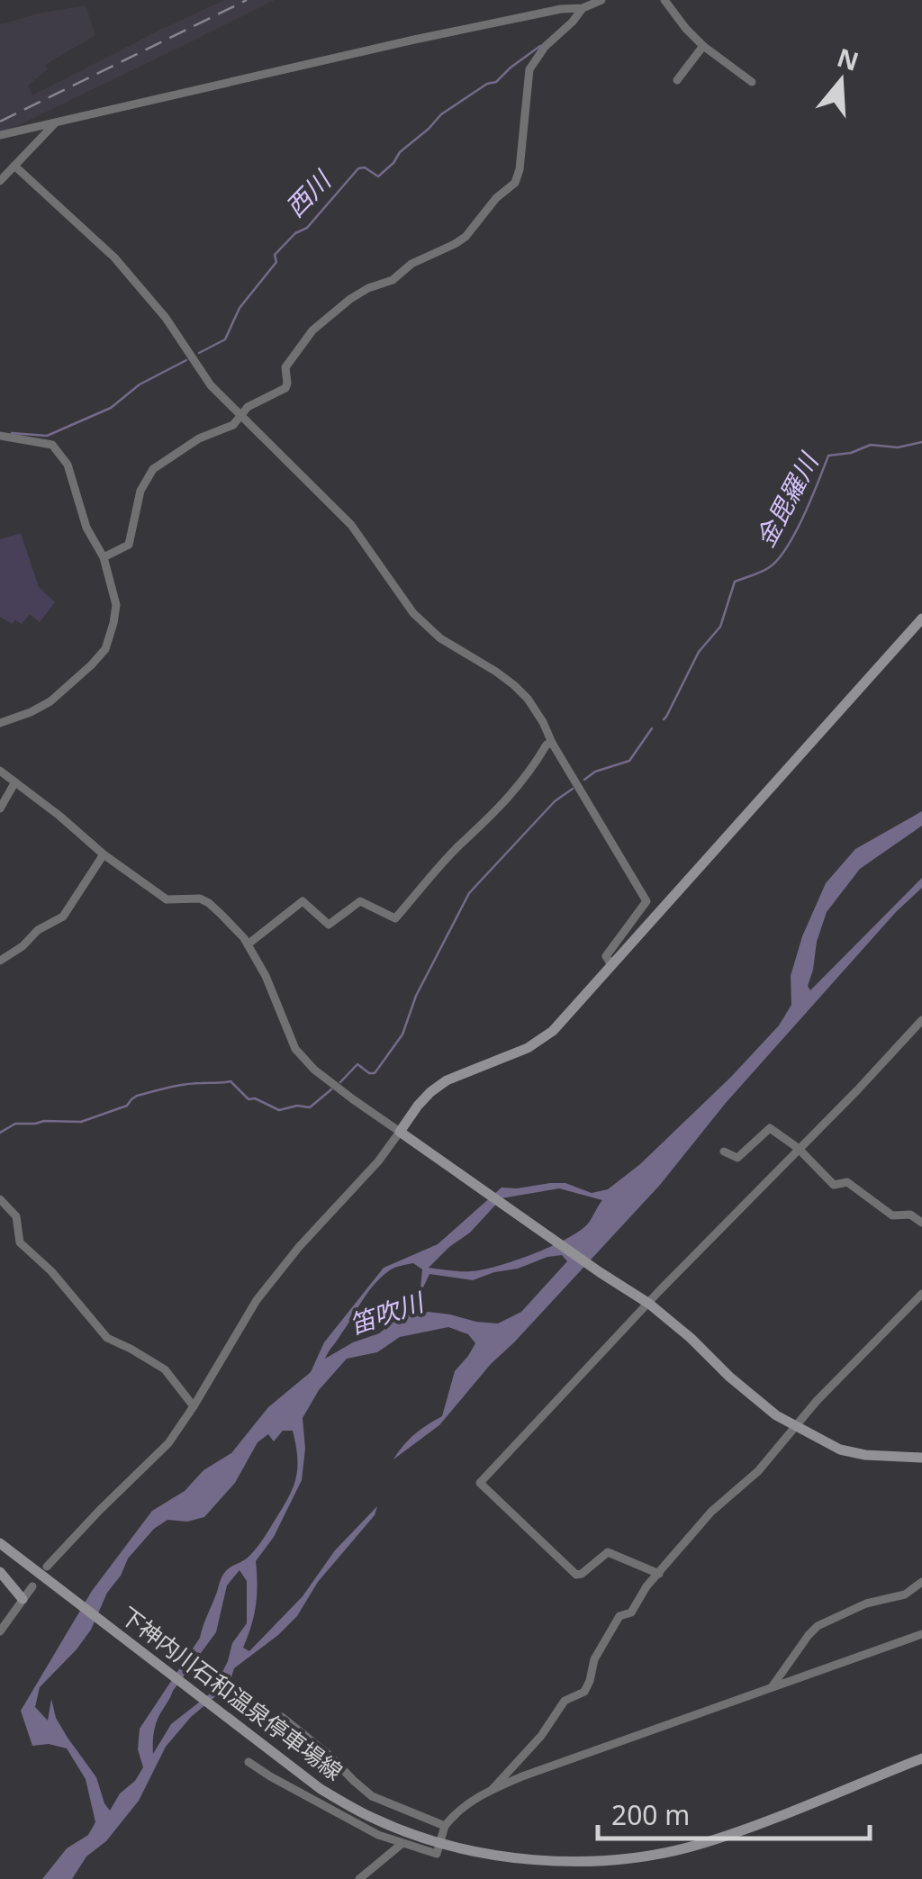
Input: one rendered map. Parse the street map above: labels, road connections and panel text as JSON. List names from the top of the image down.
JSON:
{
  "streets": {
    "street": ["下神内川石和温泉停車場線"]
  },
  "water": ["西川", "金毘羅川", "笛吹川"],
  "scale_bar": "200 m",
  "north": "top"
}
